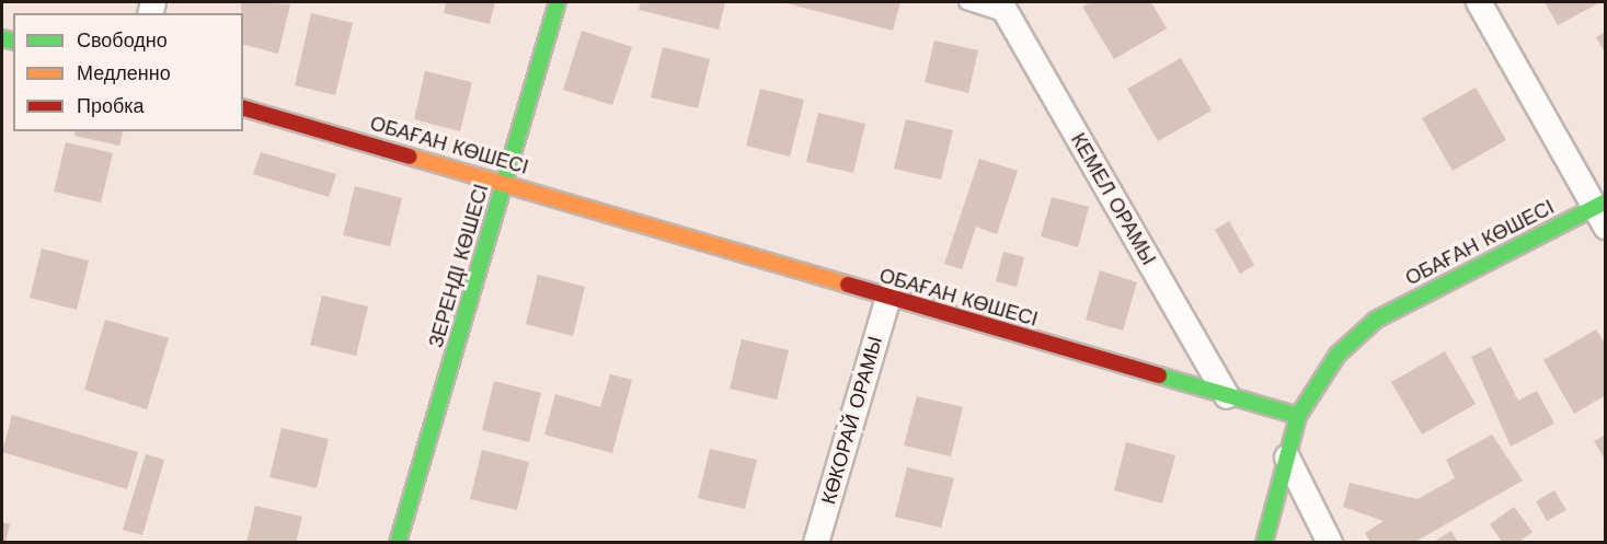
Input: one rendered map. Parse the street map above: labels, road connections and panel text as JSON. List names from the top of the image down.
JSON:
{
  "streets": {
    "street": [
      "ОБАҒАН КӨШЕСІ",
      "КЕМЕЛ ОРАМЫ",
      "ЗЕРЕНДІ КӨШЕСІ",
      "КӨКОРАЙ ОРАМЫ"
    ]
  },
  "crossings": [
    ["ОБАҒАН КӨШЕСІ", "КЕМЕЛ ОРАМЫ"],
    ["ОБАҒАН КӨШЕСІ", "ЗЕРЕНДІ КӨШЕСІ"],
    ["ОБАҒАН КӨШЕСІ", "КӨКОРАЙ ОРАМЫ"]
  ],
  "legend": ["Свободно", "Медленно", "Пробка"]
}
